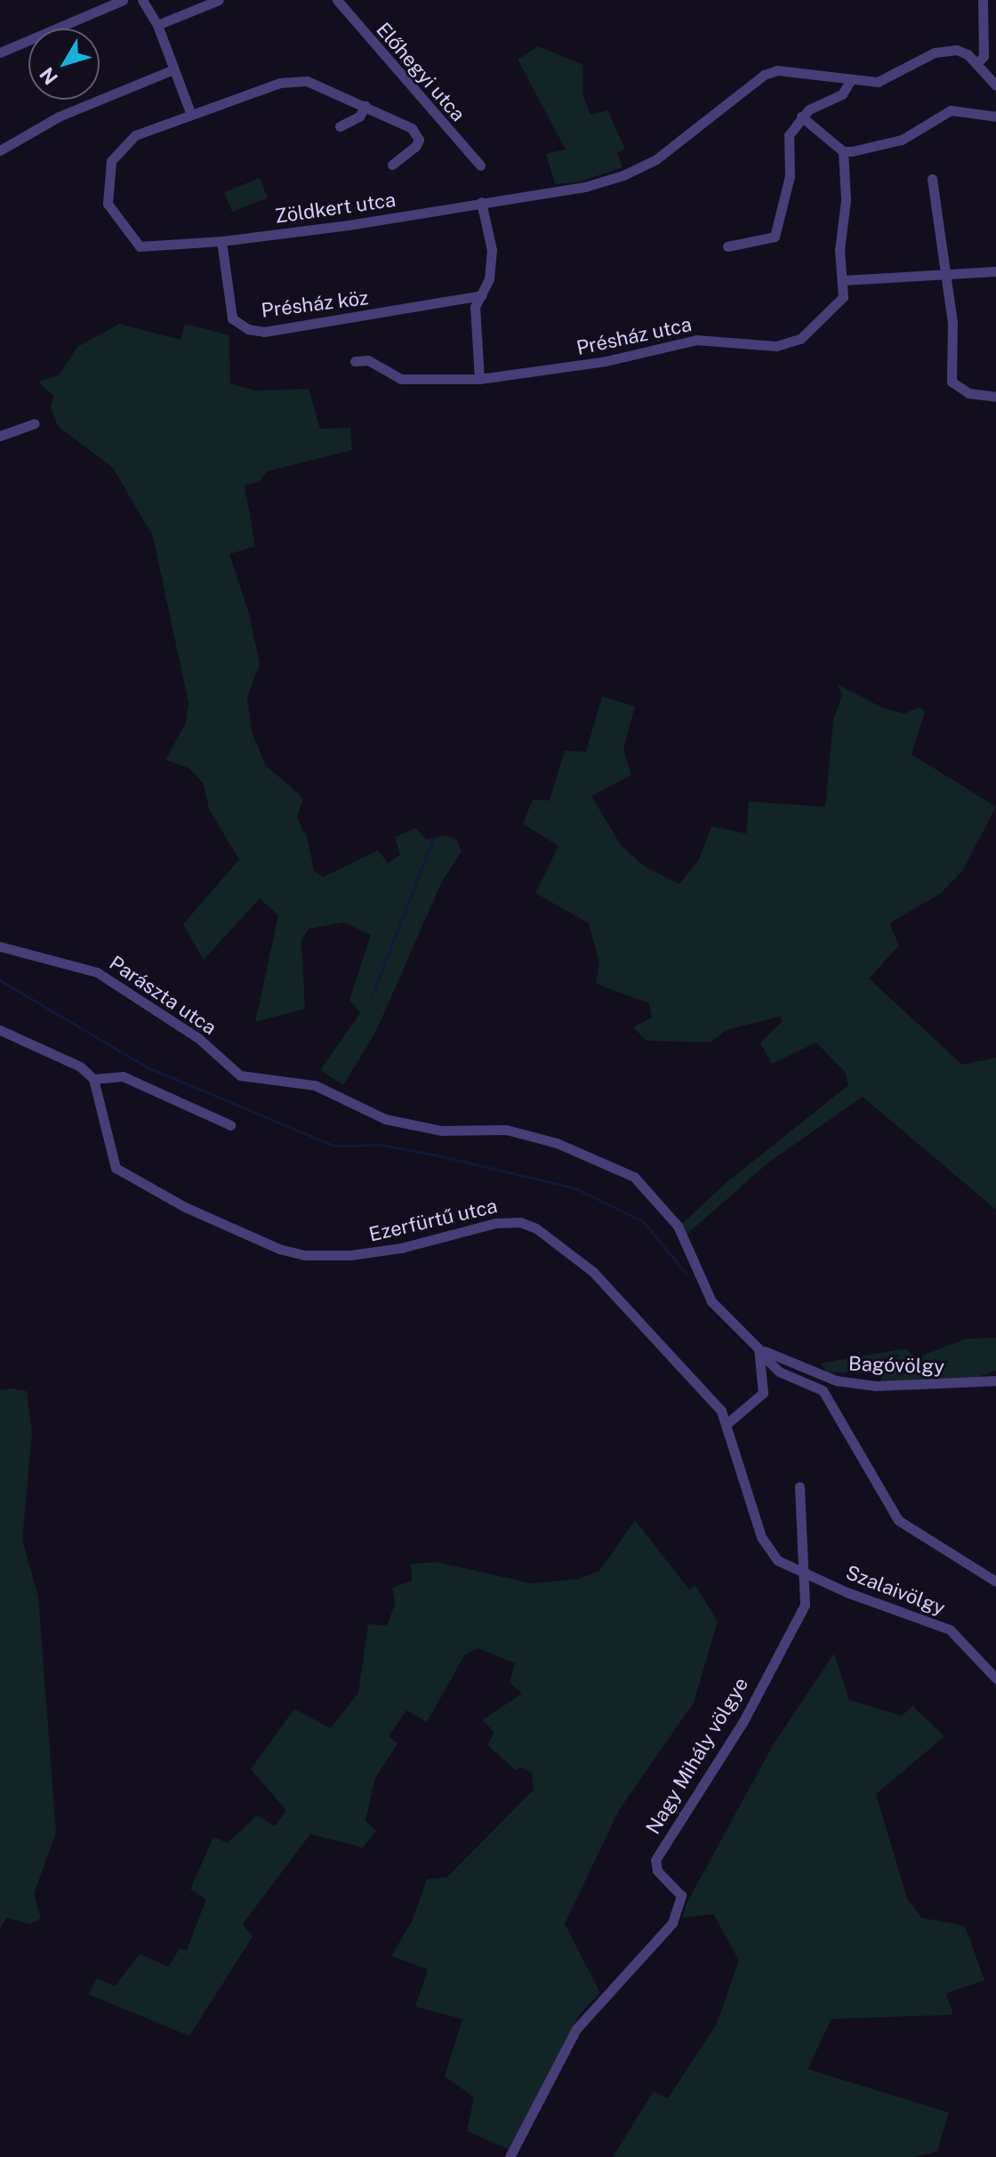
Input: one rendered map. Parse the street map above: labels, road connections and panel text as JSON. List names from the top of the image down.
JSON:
{
  "streets": {
    "street": [
      "Előhegyi utca",
      "Zöldkert utca",
      "Présház köz",
      "Présház utca",
      "Parászta utca",
      "Ezerfürtű utca",
      "Bagóvölgy",
      "Szalaivölgy",
      "Nagy Mihály völgye"
    ]
  },
  "crossings": [
    ["Zöldkert utca", "Présház köz"],
    ["Parászta utca", "Bagóvölgy"],
    ["Ezerfürtű utca", "Szalaivölgy"],
    ["Ezerfürtű utca", "Nagy Mihály völgye"],
    ["Szalaivölgy", "Nagy Mihály völgye"]
  ],
  "north": "bottom left"
}
